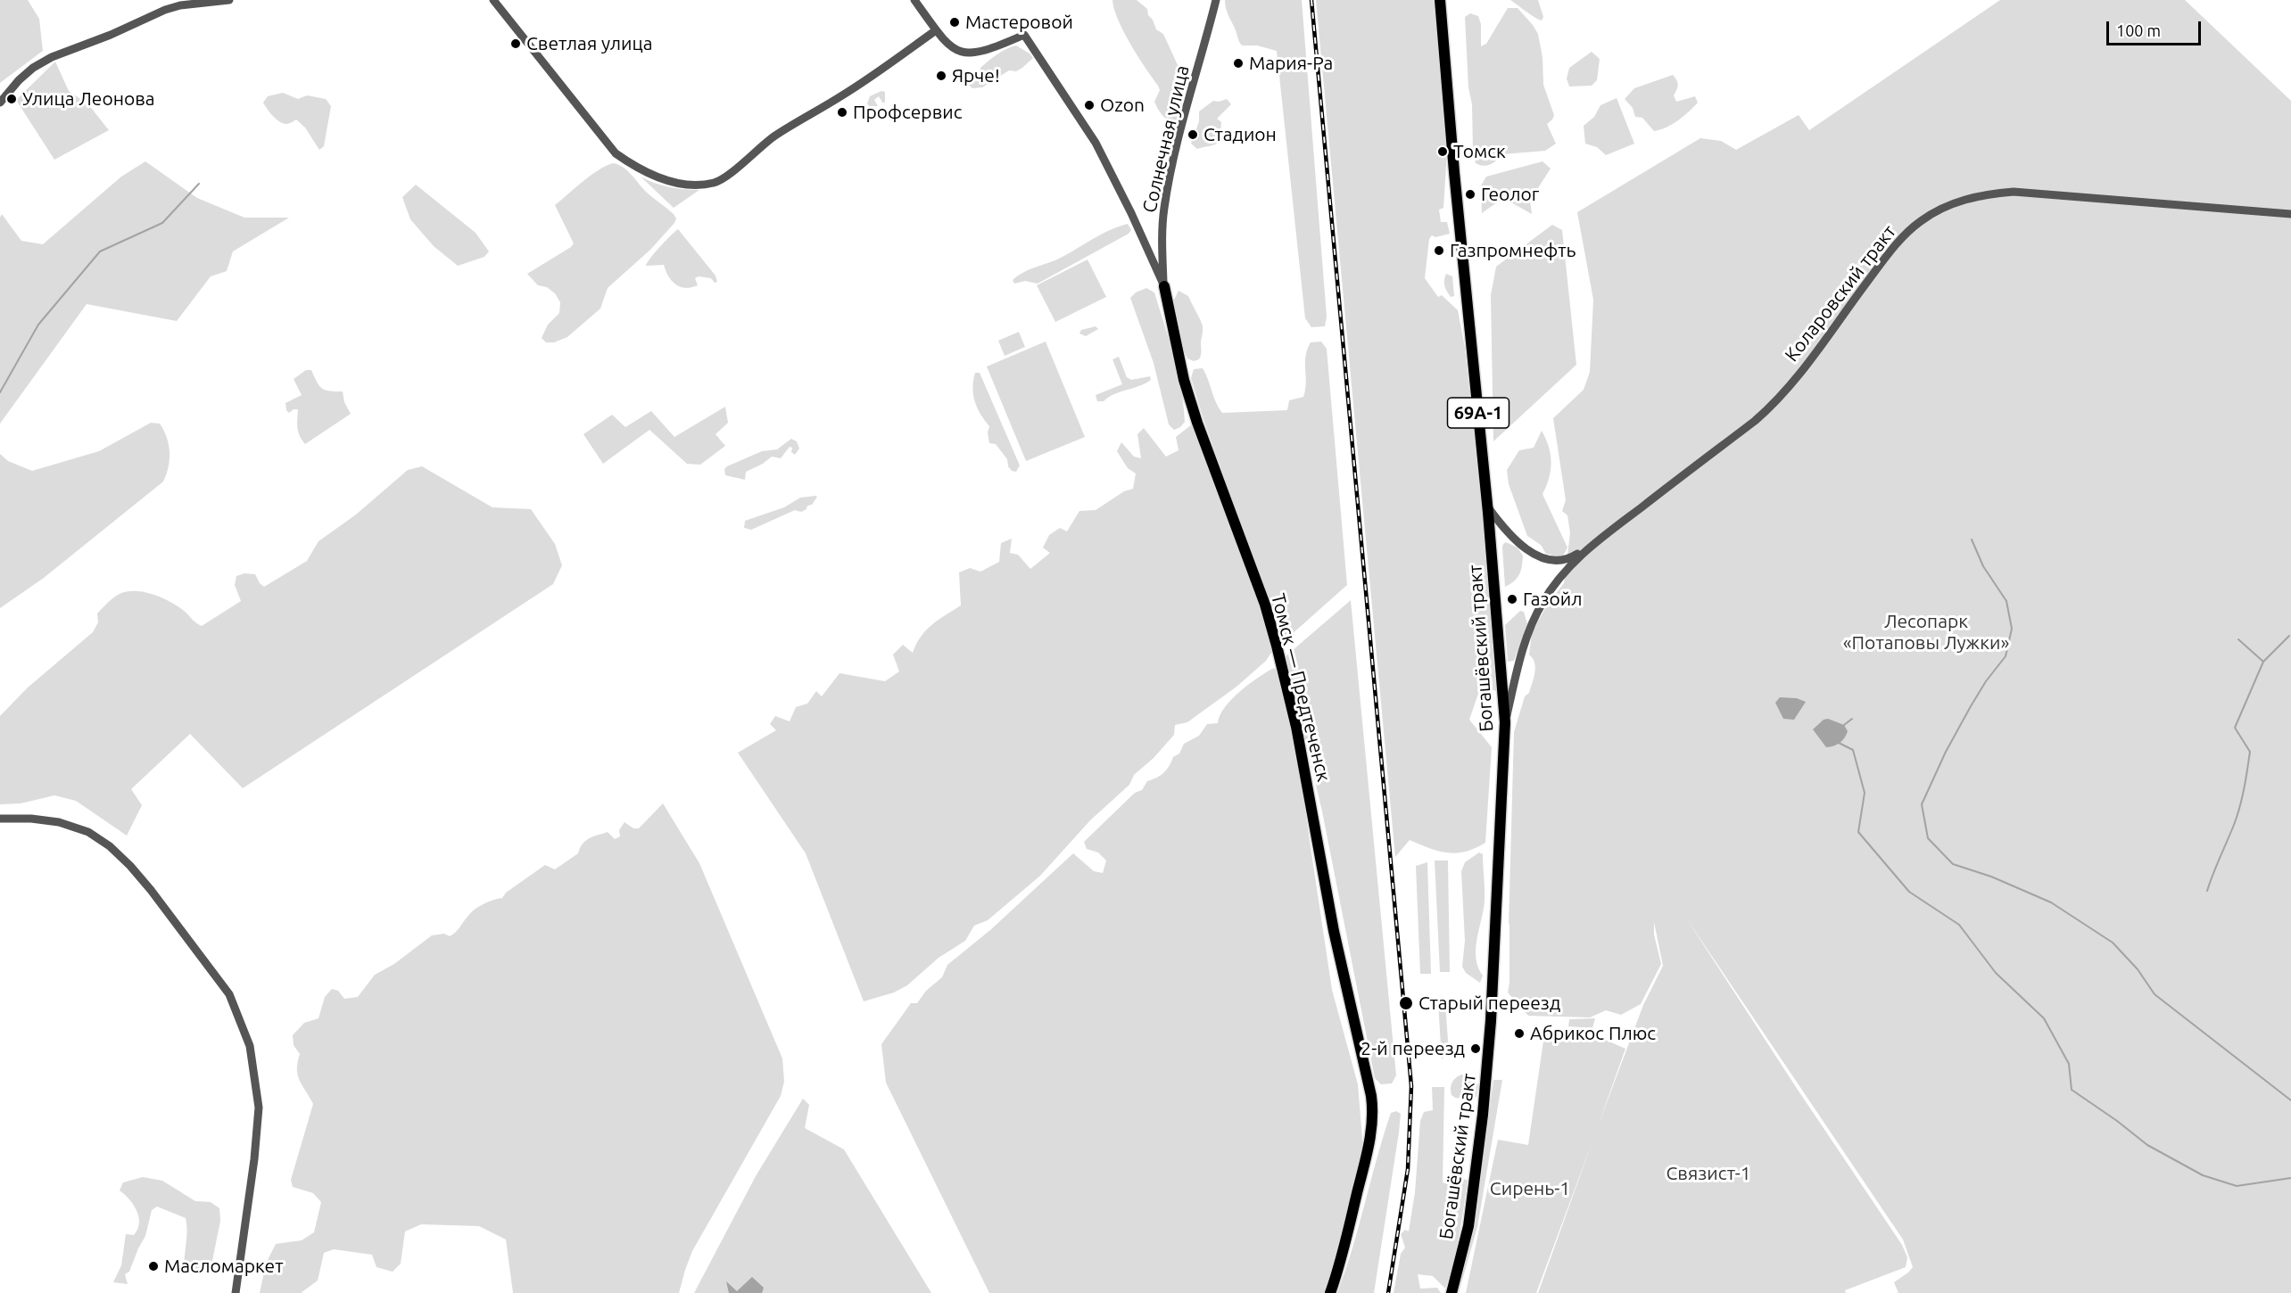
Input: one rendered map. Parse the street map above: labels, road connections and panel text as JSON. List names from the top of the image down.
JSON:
{
  "streets": {
    "main road": ["69А-1", "Богашёвский тракт", "Томск — Предтеченск"],
    "street": ["Солнечная улица", "Коларовский тракт"]
  },
  "crossings": [
    ["Солнечная улица", "Томск — Предтеченск"]
  ],
  "parks": ["Лесопарк «Потаповы Лужки»", "Связист-1", "Сирень-1"],
  "places": [
    "Мастеровой",
    "Светлая улица",
    "Мария-Ра",
    "Ярче!",
    "Улица Леонова",
    "Ozon",
    "Профсервис",
    "Стадион",
    "Томск",
    "Геолог",
    "Газпромнефть",
    "Газойл",
    "Старый переезд",
    "Абрикос Плюс",
    "2-й переезд",
    "Масломаркет"
  ],
  "scale_bar": "100 m"
}
